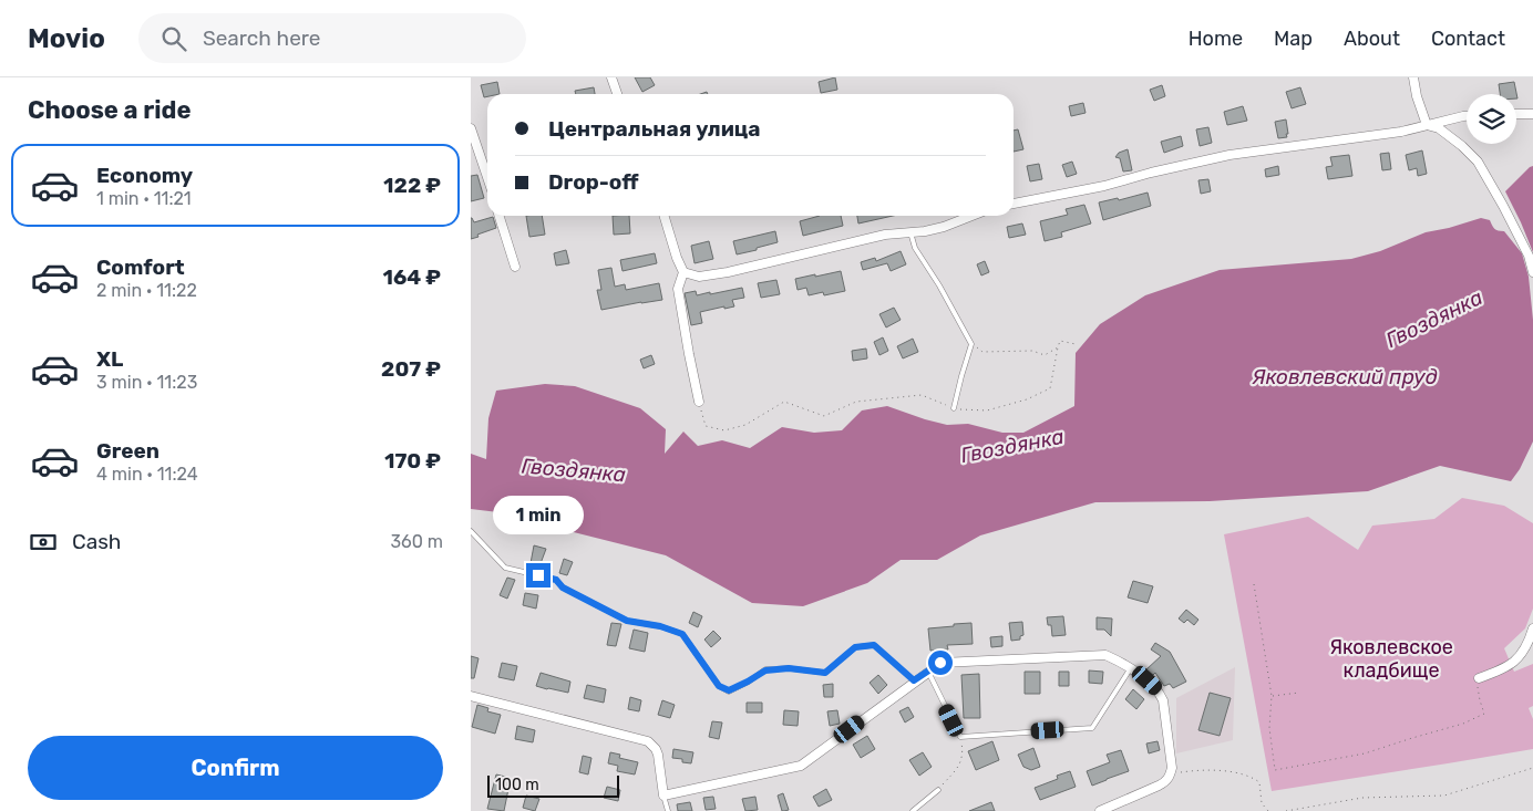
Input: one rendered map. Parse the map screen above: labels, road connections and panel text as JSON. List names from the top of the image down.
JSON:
{
  "water": ["Гвоздянка", "Яковлевский пруд"],
  "parks": ["Яковлевское кладбище"],
  "scale_bar": "100 m",
  "page": {
    "header": "Movio",
    "search": "Search here",
    "nav": [
      "Home",
      "Map",
      "About",
      "Contact"
    ],
    "heading": "Choose a ride",
    "banner": ["Центральная улица", "Drop-off"],
    "list": [
      {
        "name": "Economy",
        "note": "1 min · 11:21",
        "value": "122 ₽"
      },
      {
        "name": "Comfort",
        "note": "2 min · 11:22",
        "value": "164 ₽"
      },
      {
        "name": "XL",
        "note": "3 min · 11:23",
        "value": "207 ₽"
      },
      {
        "name": "Green",
        "note": "4 min · 11:24",
        "value": "170 ₽"
      }
    ],
    "bubble": "1 min",
    "pay": ["Cash", "360 m"],
    "buttons": "Confirm",
    "scale": "100 m"
  }
}
